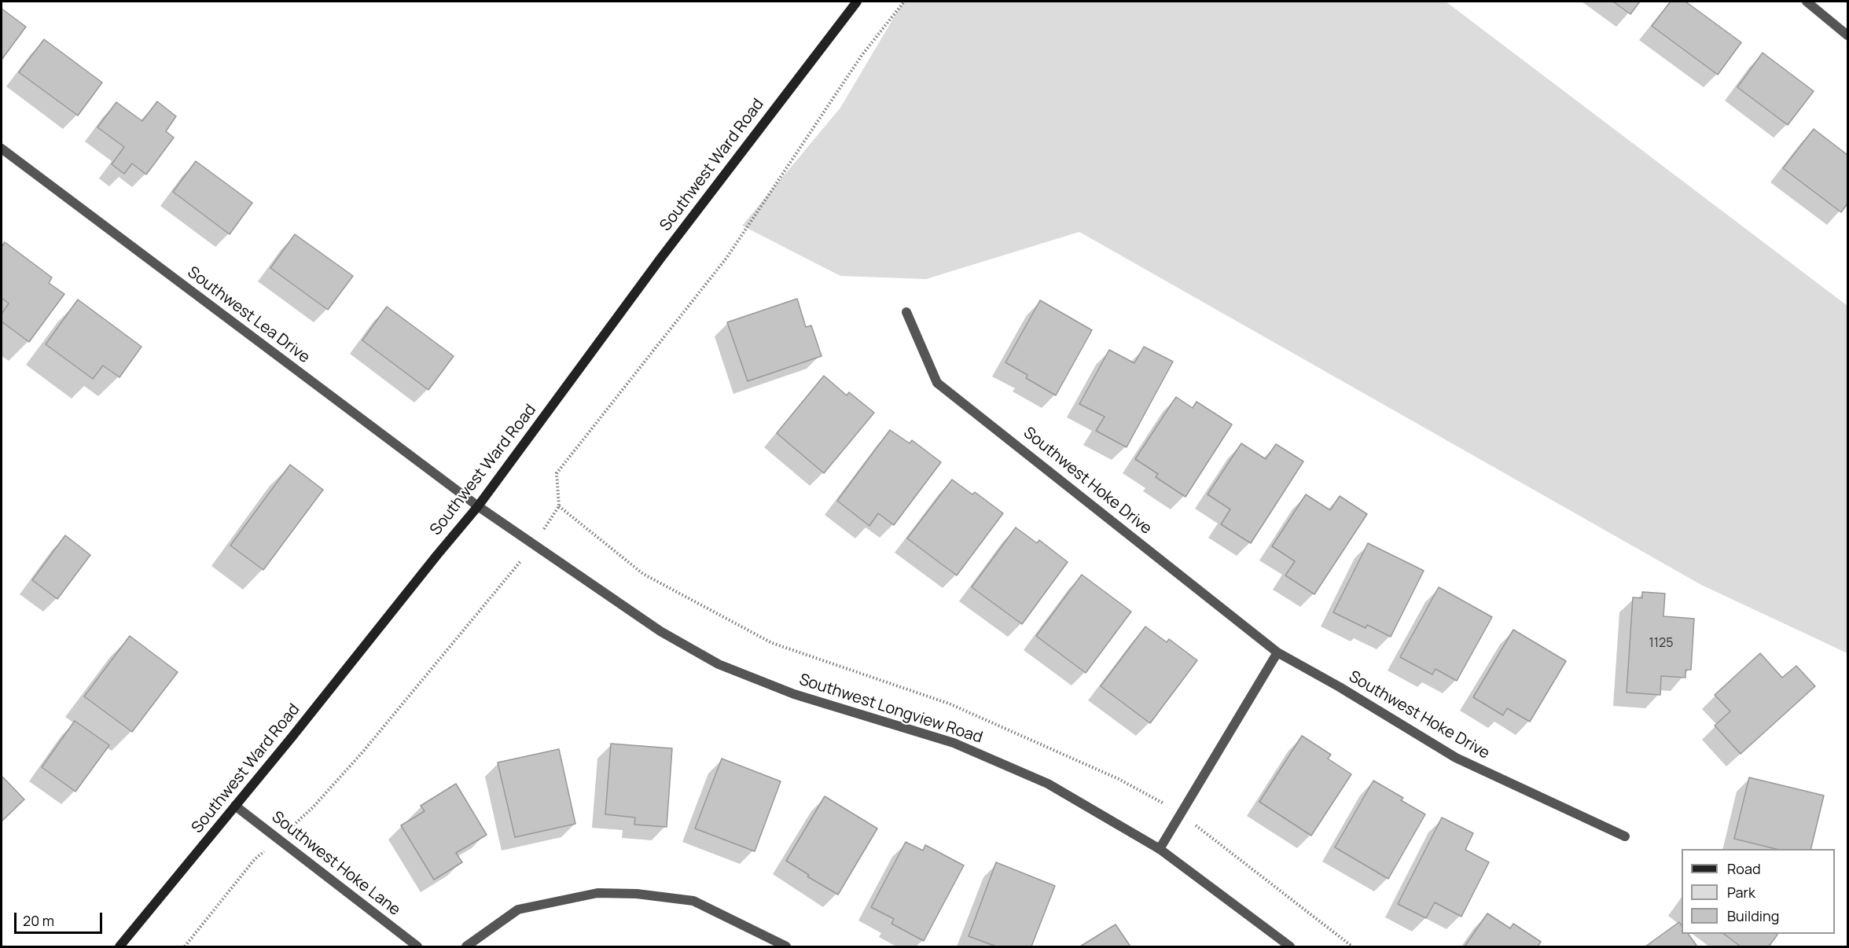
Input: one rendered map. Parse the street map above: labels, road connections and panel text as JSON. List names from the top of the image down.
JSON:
{
  "streets": {
    "main road": ["Southwest Ward Road"],
    "street": [
      "Southwest Lea Drive",
      "Southwest Hoke Drive",
      "Southwest Longview Road",
      "Southwest Hoke Lane"
    ]
  },
  "crossings": [
    ["Southwest Ward Road", "Southwest Lea Drive"],
    ["Southwest Ward Road", "Southwest Longview Road"],
    ["Southwest Ward Road", "Southwest Hoke Lane"],
    ["Southwest Lea Drive", "Southwest Longview Road"]
  ],
  "house_numbers": ["1125"],
  "legend": ["Road", "Park", "Building"],
  "scale_bar": "20 m"
}
